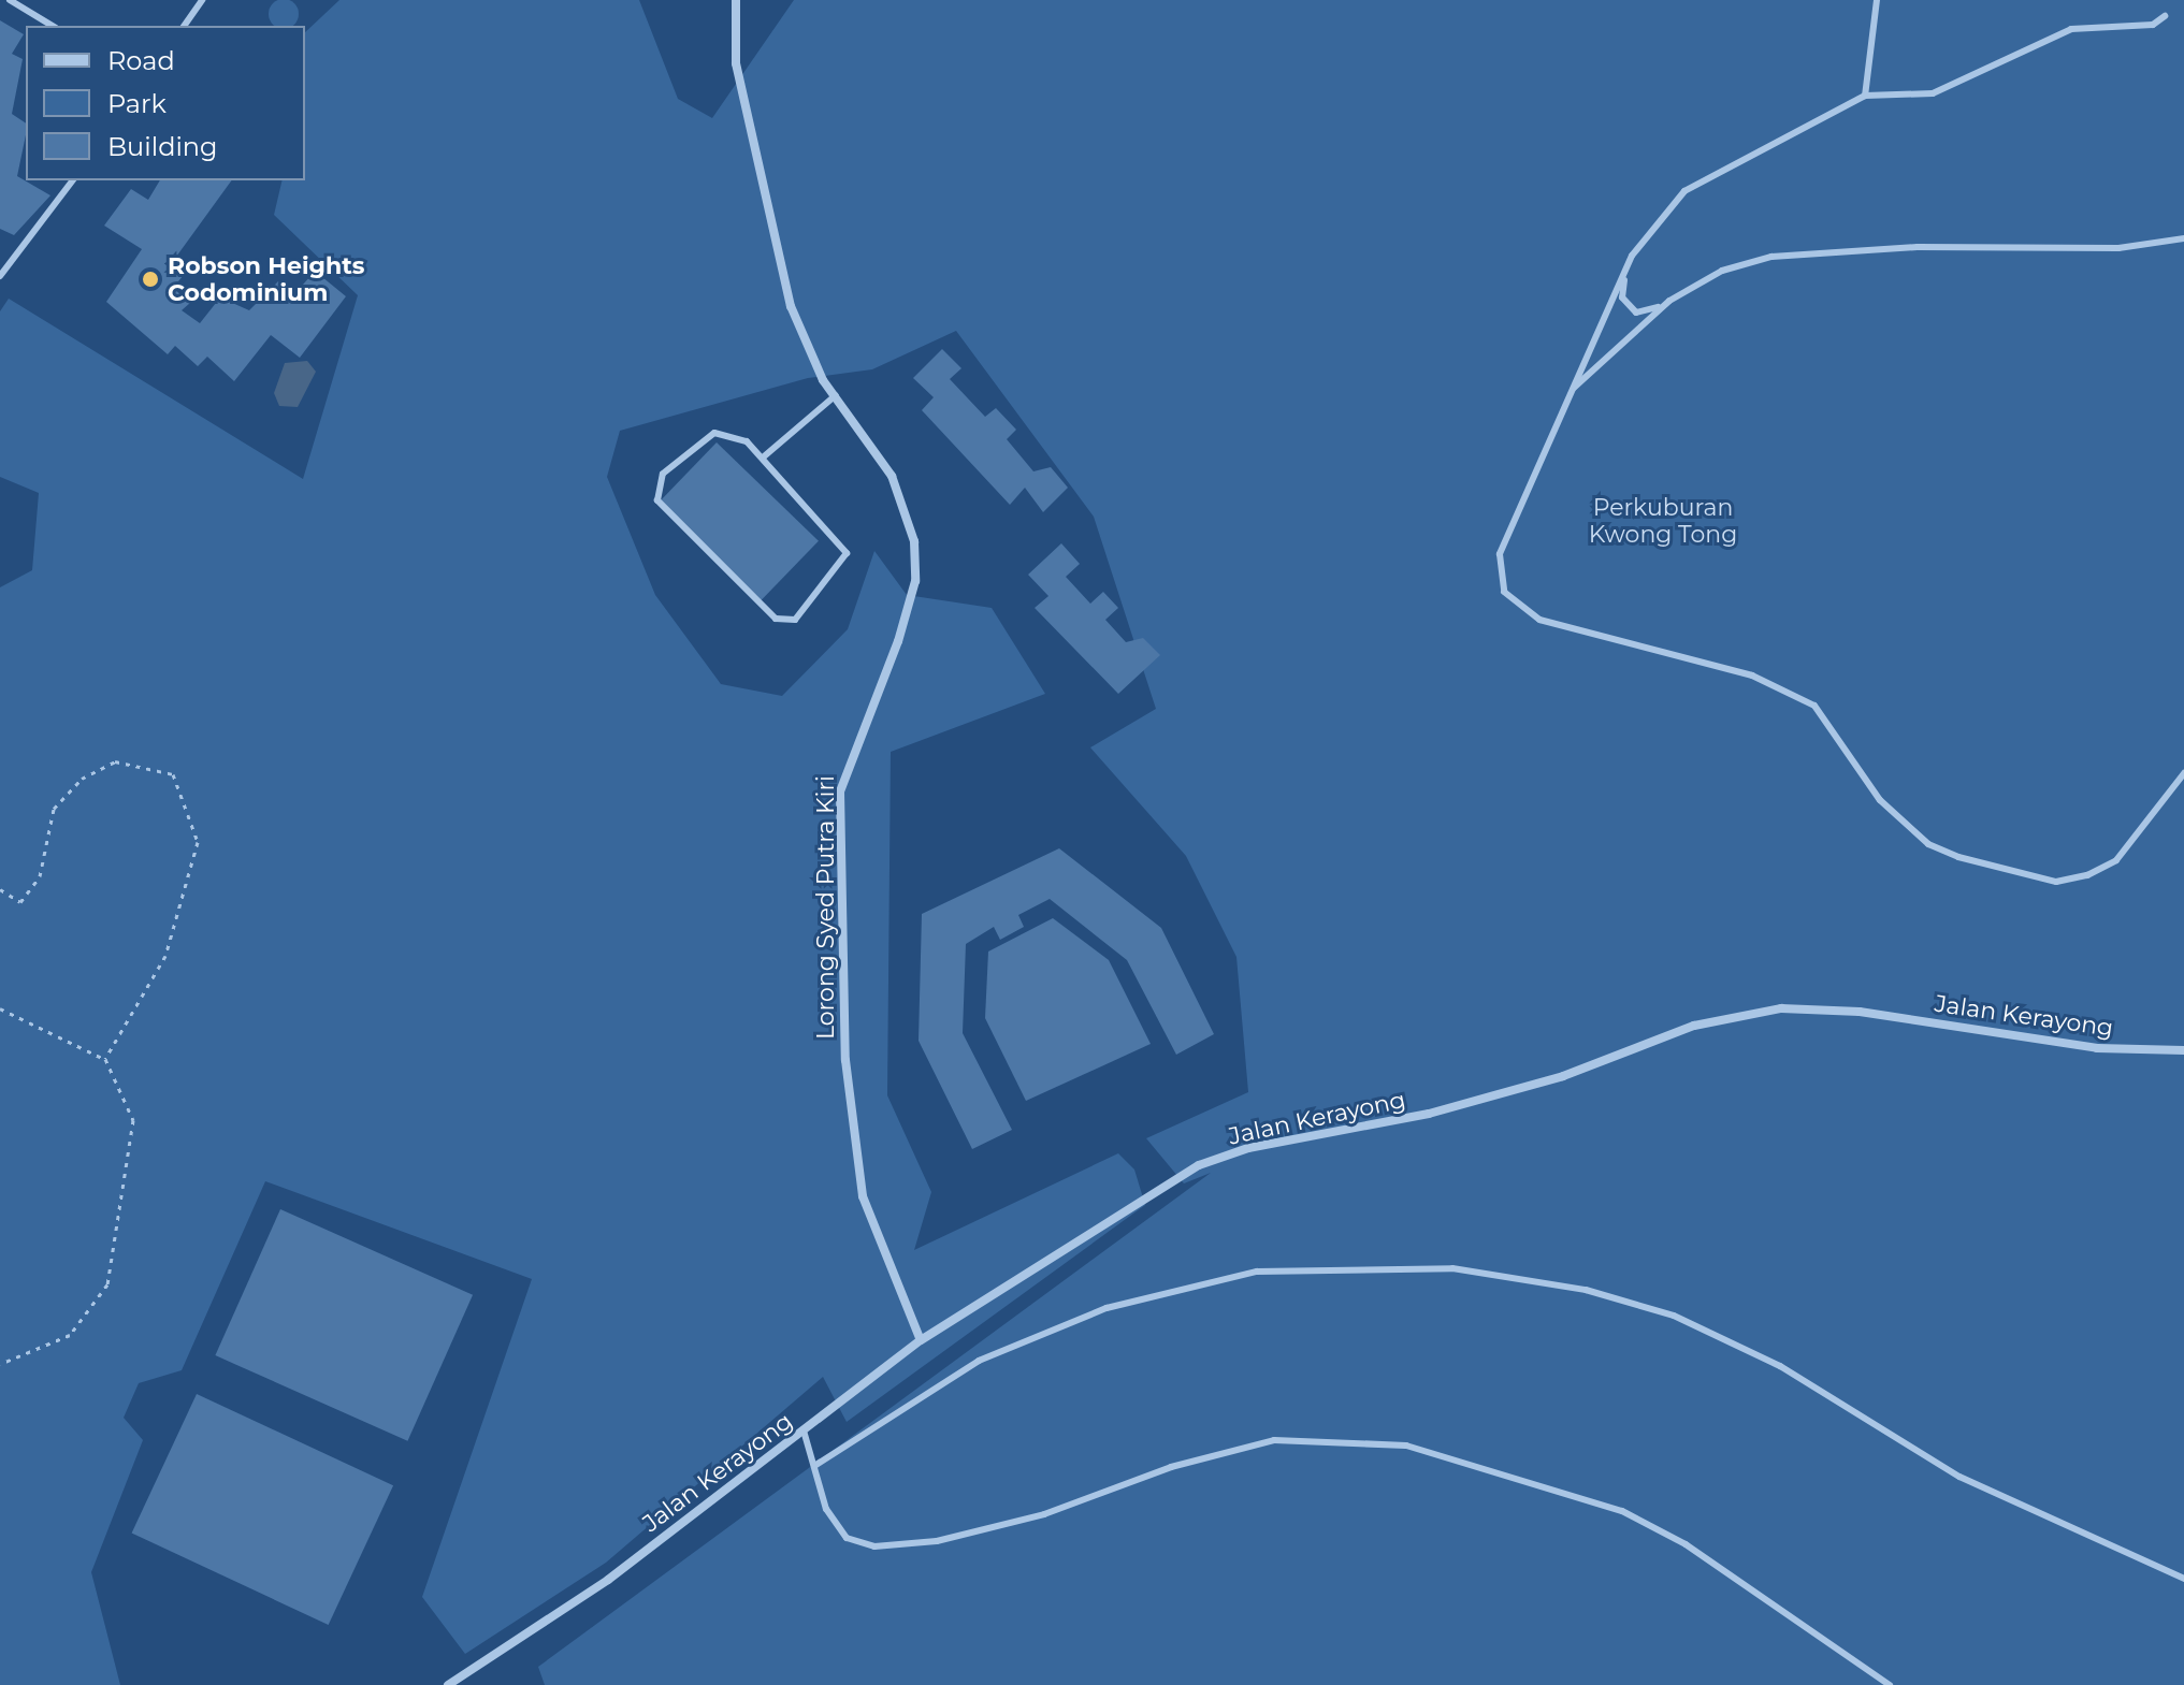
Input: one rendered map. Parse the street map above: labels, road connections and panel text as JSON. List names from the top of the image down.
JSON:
{
  "streets": {
    "street": ["Lorong Syed Putra Kiri", "Jalan Kerayong"]
  },
  "crossings": [
    ["Lorong Syed Putra Kiri", "Jalan Kerayong"]
  ],
  "parks": ["Perkuburan Kwong Tong"],
  "places": ["Robson Heights Codominium"],
  "legend": ["Road", "Park", "Building"]
}
